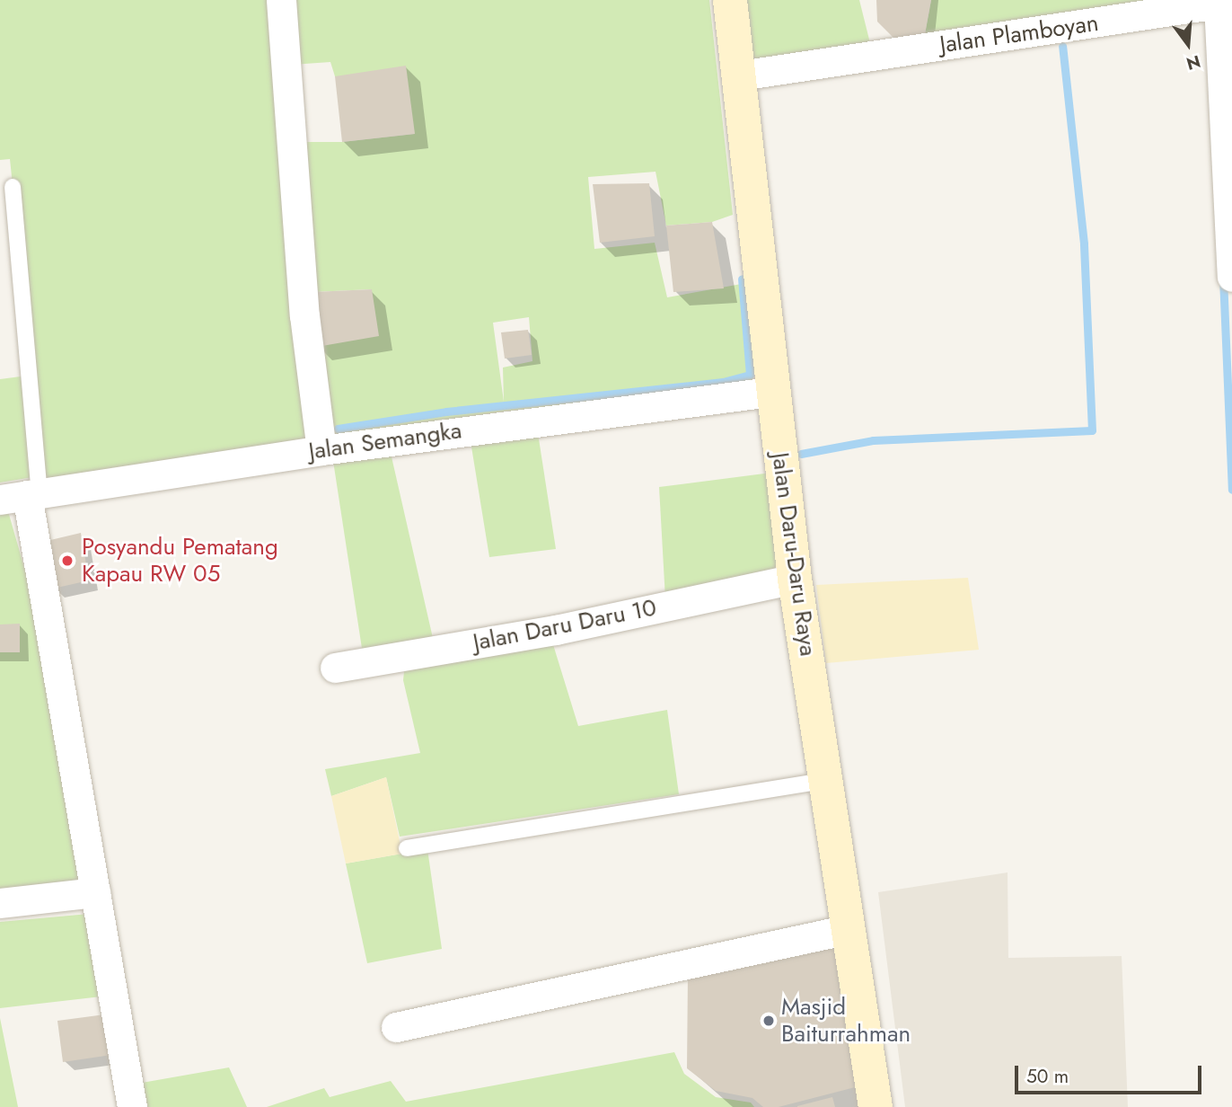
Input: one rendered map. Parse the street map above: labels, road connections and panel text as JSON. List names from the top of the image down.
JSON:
{
  "streets": {
    "main road": ["Jalan Daru-Daru Raya"],
    "street": ["Jalan Plamboyan", "Jalan Semangka", "Jalan Daru Daru 10"]
  },
  "crossings": [
    ["Jalan Plamboyan", "Jalan Daru-Daru Raya"],
    ["Jalan Semangka", "Jalan Daru-Daru Raya"],
    ["Jalan Daru-Daru Raya", "Jalan Daru Daru 10"]
  ],
  "places": ["Posyandu Pematang Kapau RW 05", "Masjid Baiturrahman"],
  "scale_bar": "50 m",
  "north": "bottom"
}
